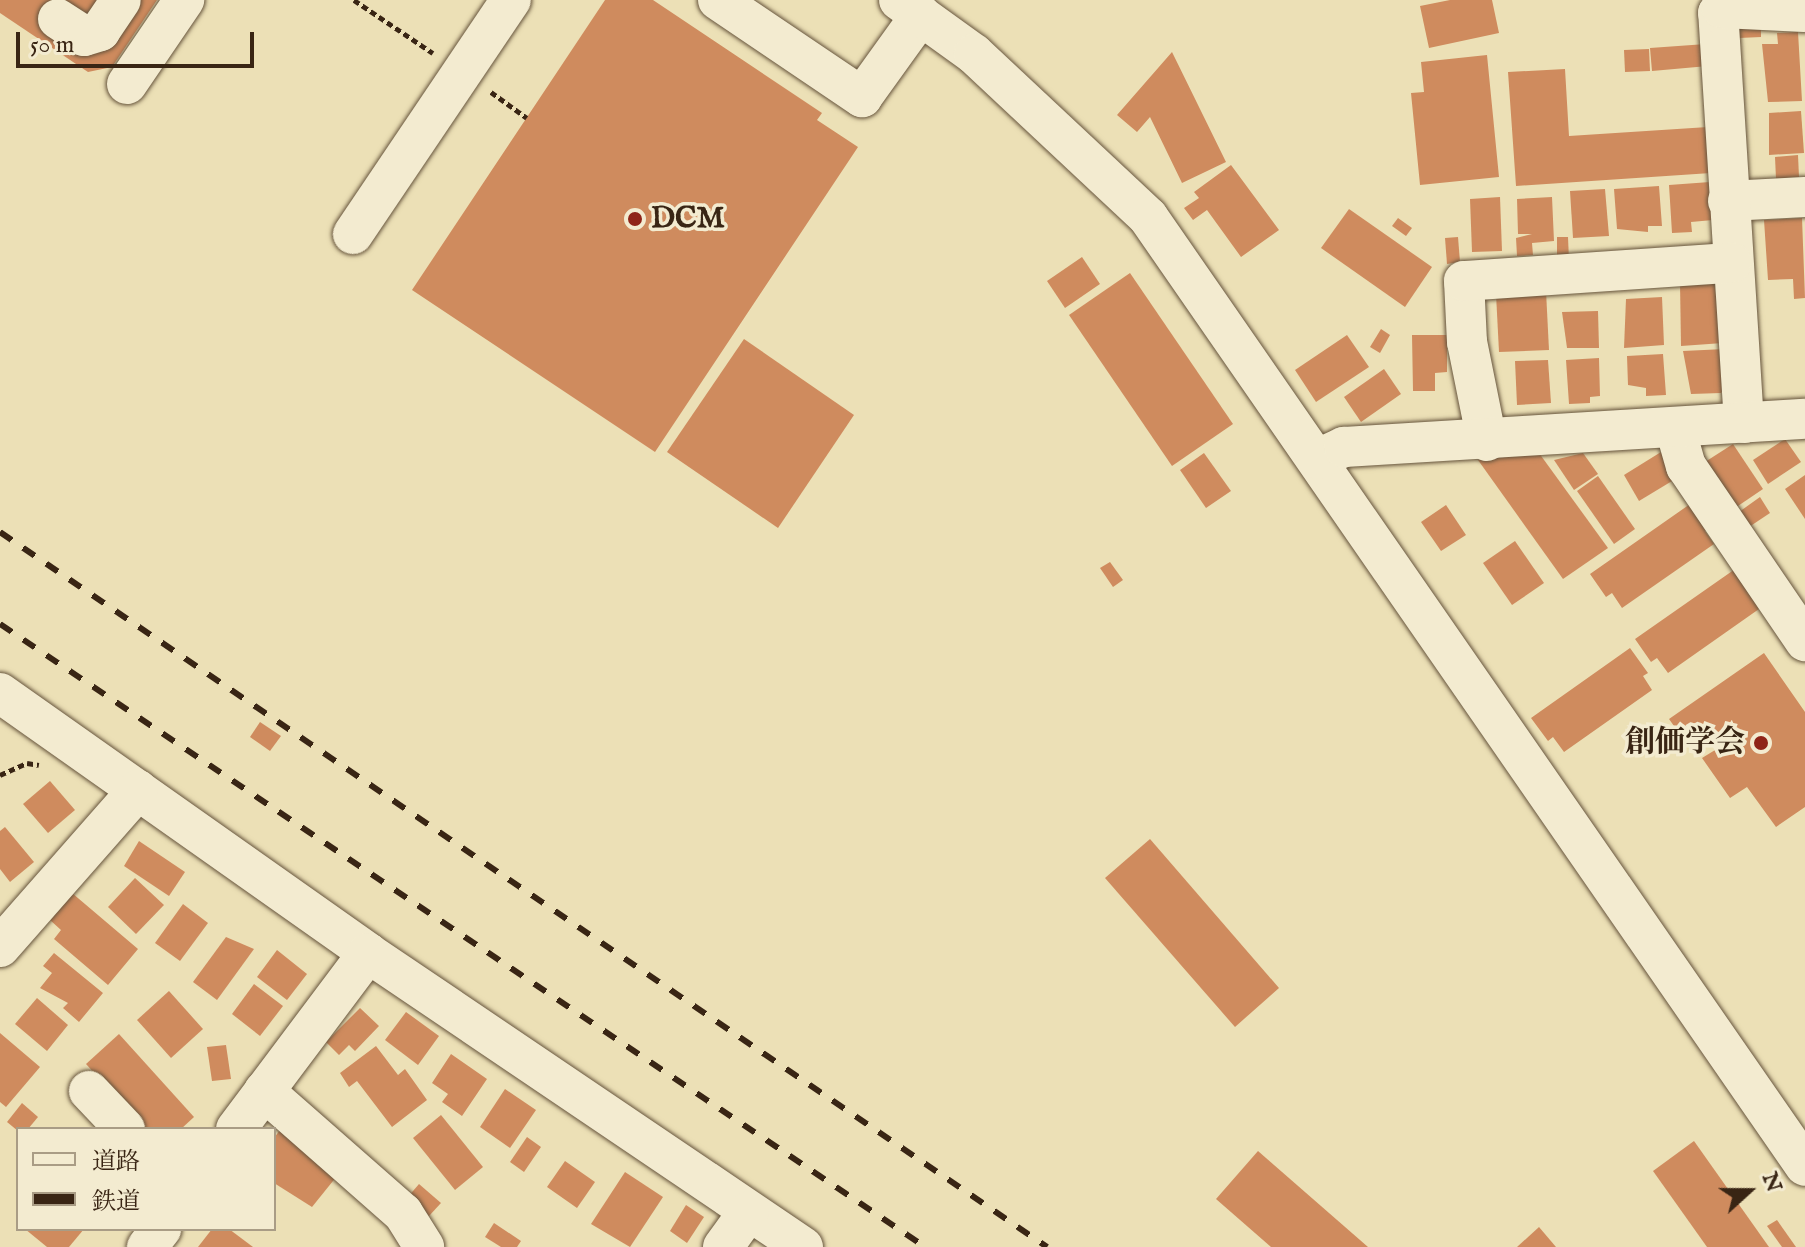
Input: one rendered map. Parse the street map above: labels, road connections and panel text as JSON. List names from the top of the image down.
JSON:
{
  "places": ["DCM", "創価学会"],
  "legend": ["道路", "鉄道"],
  "scale_bar": "50 m",
  "north": "right"
}
